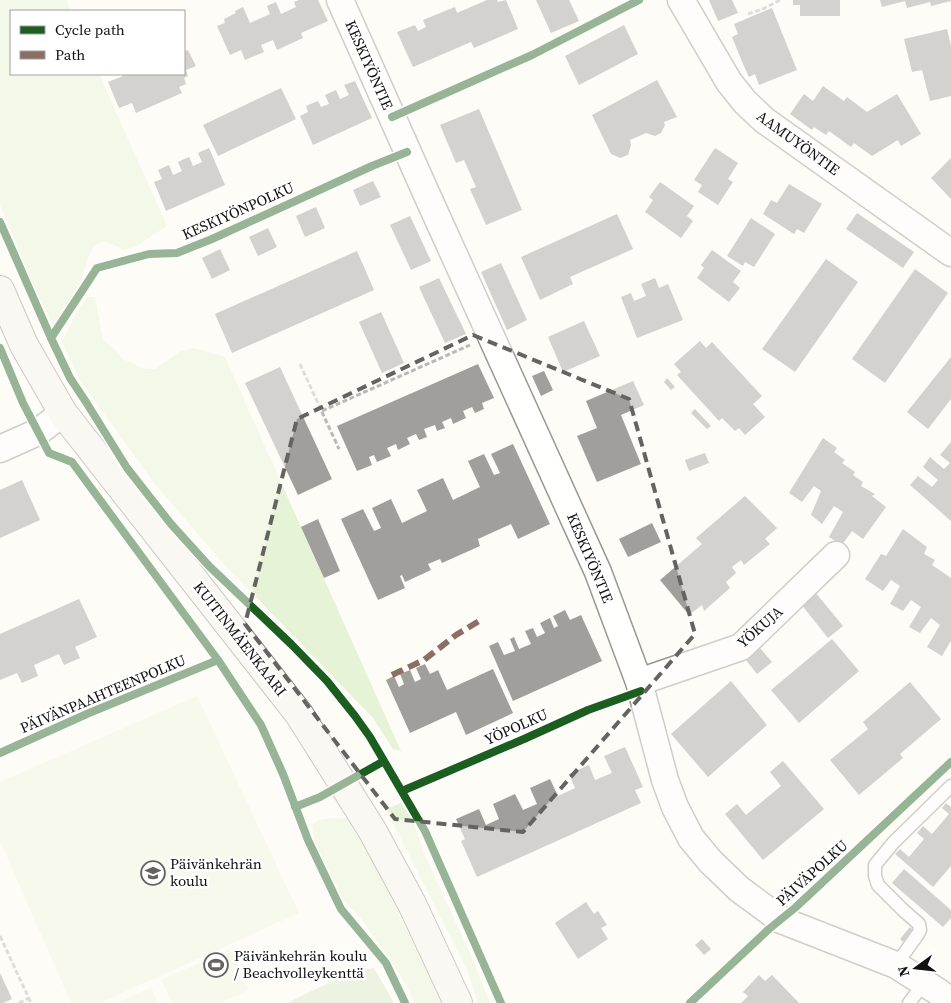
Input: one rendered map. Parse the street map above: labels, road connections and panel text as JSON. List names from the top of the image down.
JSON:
{
  "streets": {
    "street": [
      "KESKIYÖNTIE",
      "AAMUYÖNTIE",
      "YÖKUJA",
      "KUITINMÄENKAARI"
    ],
    "cycle path": [
      "KESKIYÖNPOLKU",
      "PÄIVÄNPAAHTEENPOLKU",
      "YÖPOLKU",
      "PÄIVÄPOLKU"
    ]
  },
  "crossings": [
    ["KESKIYÖNTIE", "YÖKUJA"]
  ],
  "places": {
    "school or university": ["Päivänkehrän koulu"],
    "sports": ["Päivänkehrän koulu / Beachvolleykenttä"]
  },
  "legend": ["Cycle path", "Path"],
  "north": "left"
}
